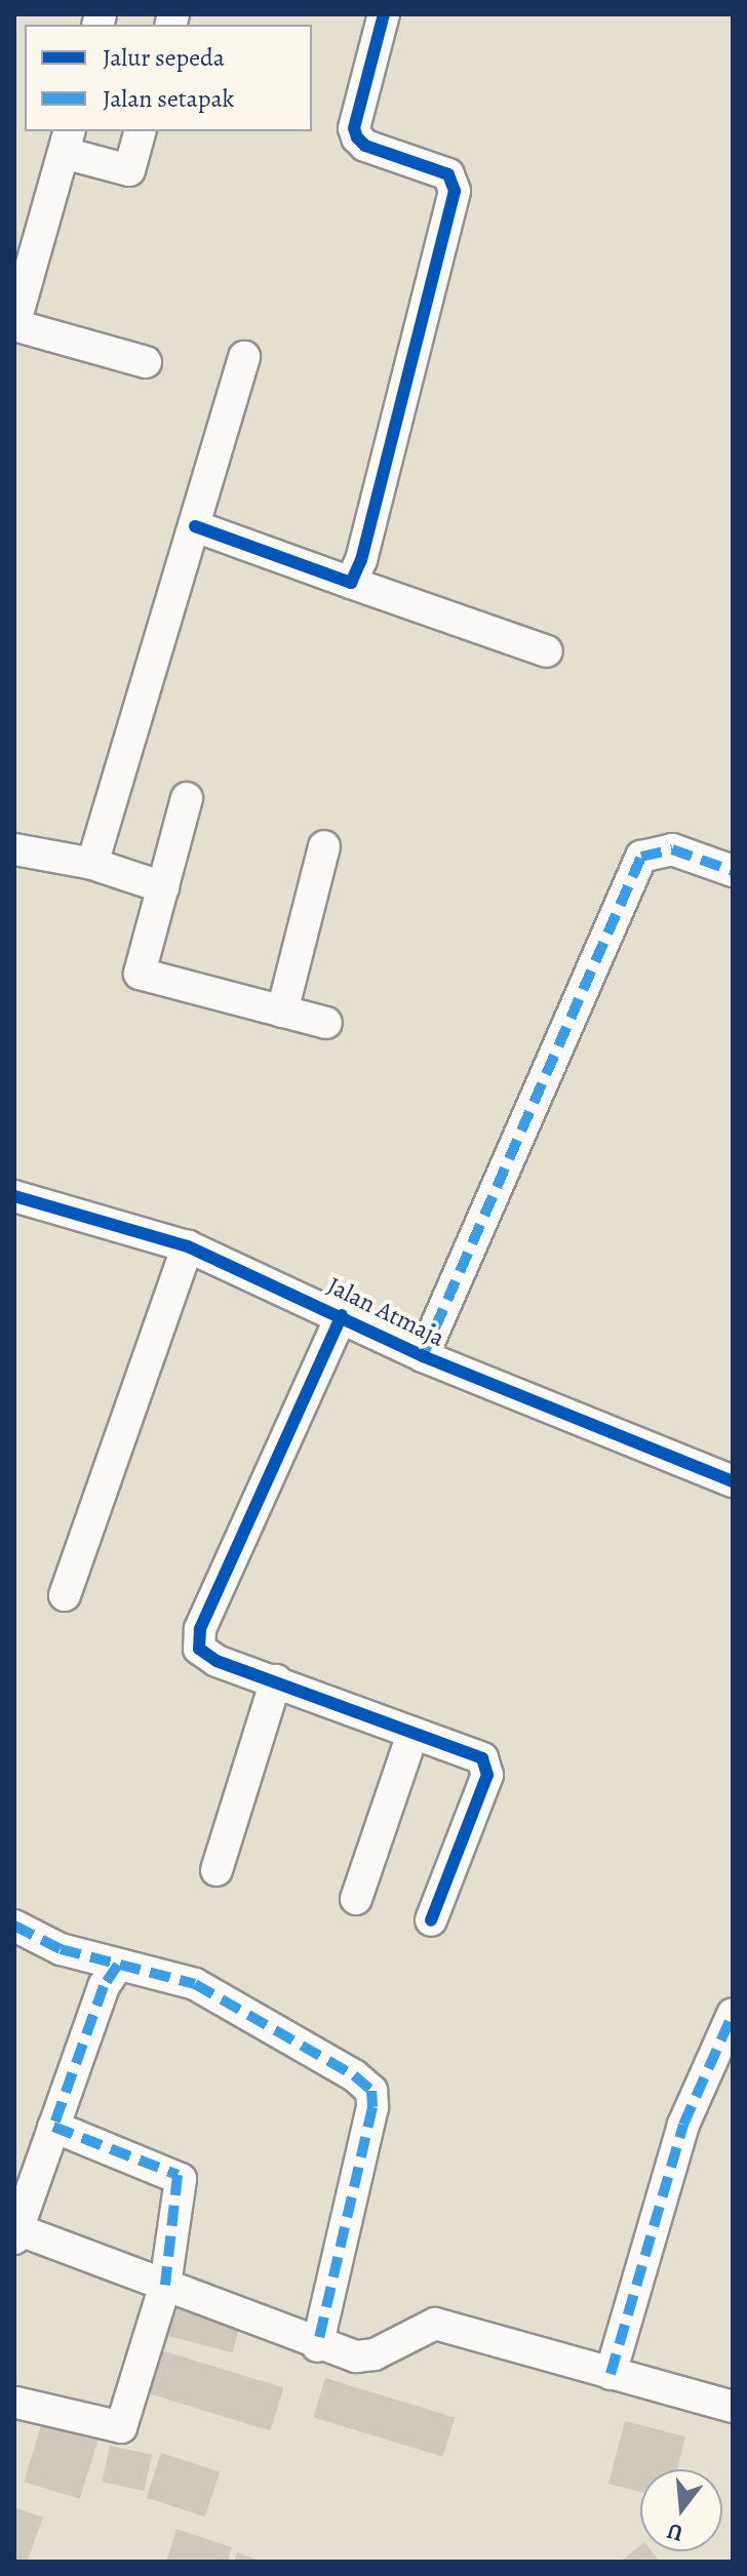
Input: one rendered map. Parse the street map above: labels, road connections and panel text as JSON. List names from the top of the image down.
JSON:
{
  "streets": {
    "street": ["Jalan Atmaja"]
  },
  "legend": ["Jalur sepeda", "Jalan setapak"],
  "north": "bottom"
}
